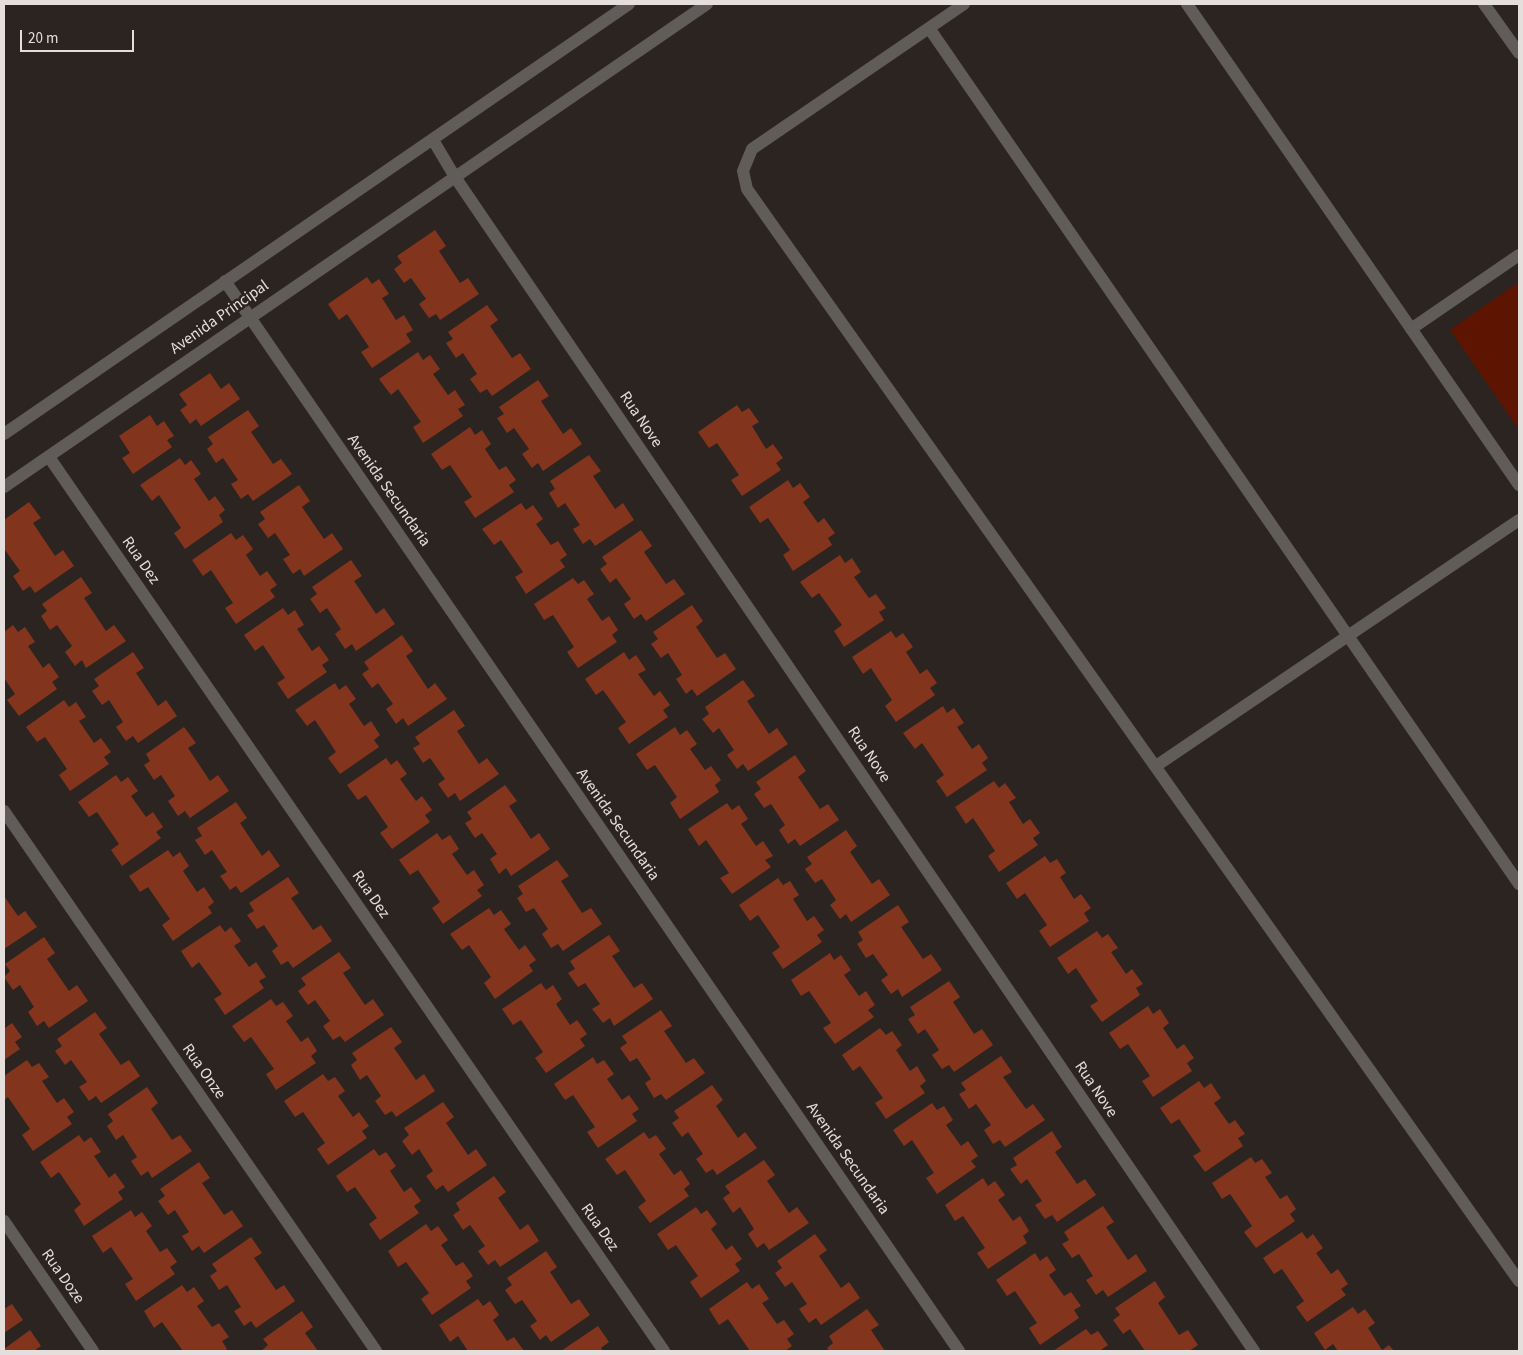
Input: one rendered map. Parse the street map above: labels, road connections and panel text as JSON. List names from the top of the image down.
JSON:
{
  "streets": {
    "street": [
      "Avenida Principal",
      "Rua Nove",
      "Avenida Secundaria",
      "Rua Dez",
      "Rua Onze",
      "Rua Doze"
    ]
  },
  "crossings": [
    ["Avenida Principal", "Rua Nove"],
    ["Avenida Principal", "Avenida Secundaria"],
    ["Avenida Principal", "Rua Dez"]
  ],
  "scale_bar": "20 m"
}
